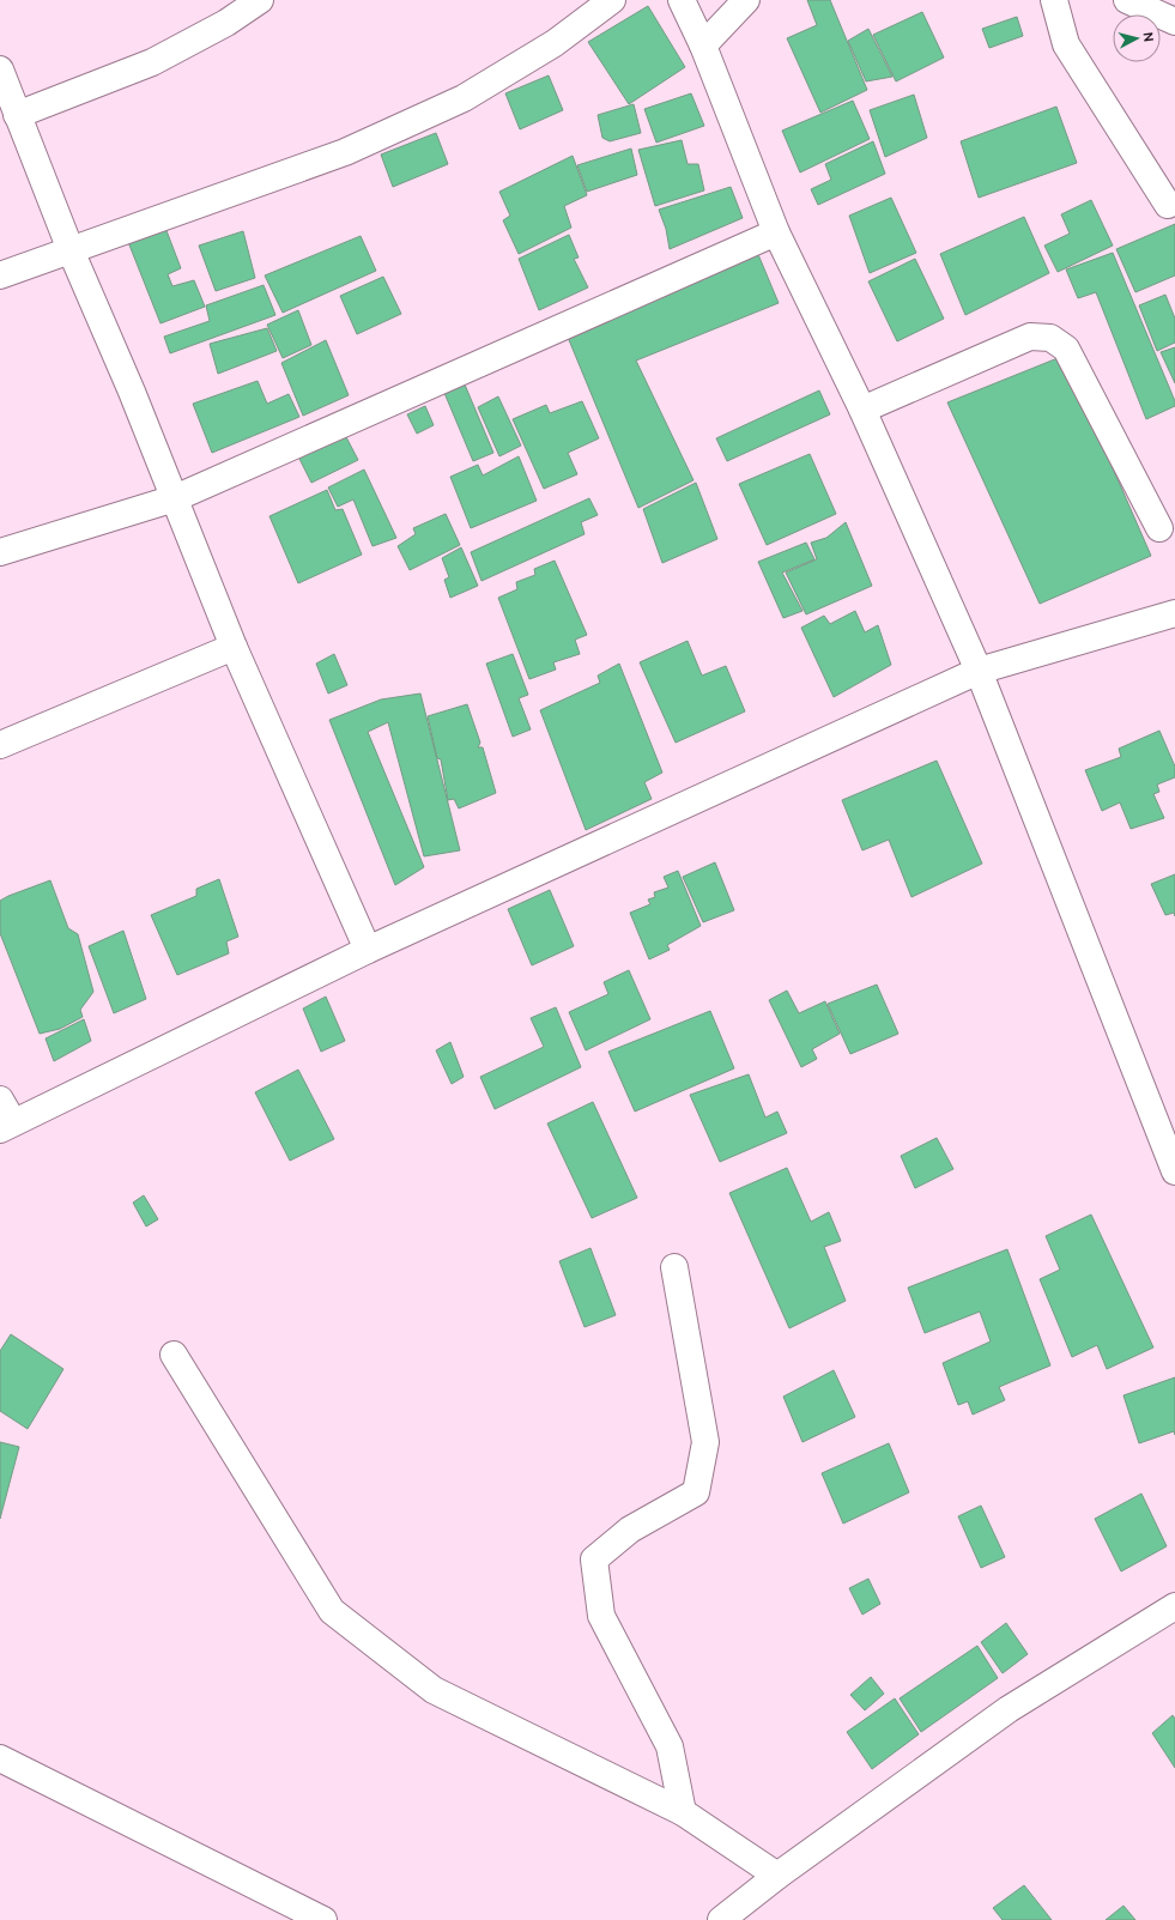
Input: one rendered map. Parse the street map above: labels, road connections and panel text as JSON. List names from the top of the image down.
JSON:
{
  "north": "right"
}
